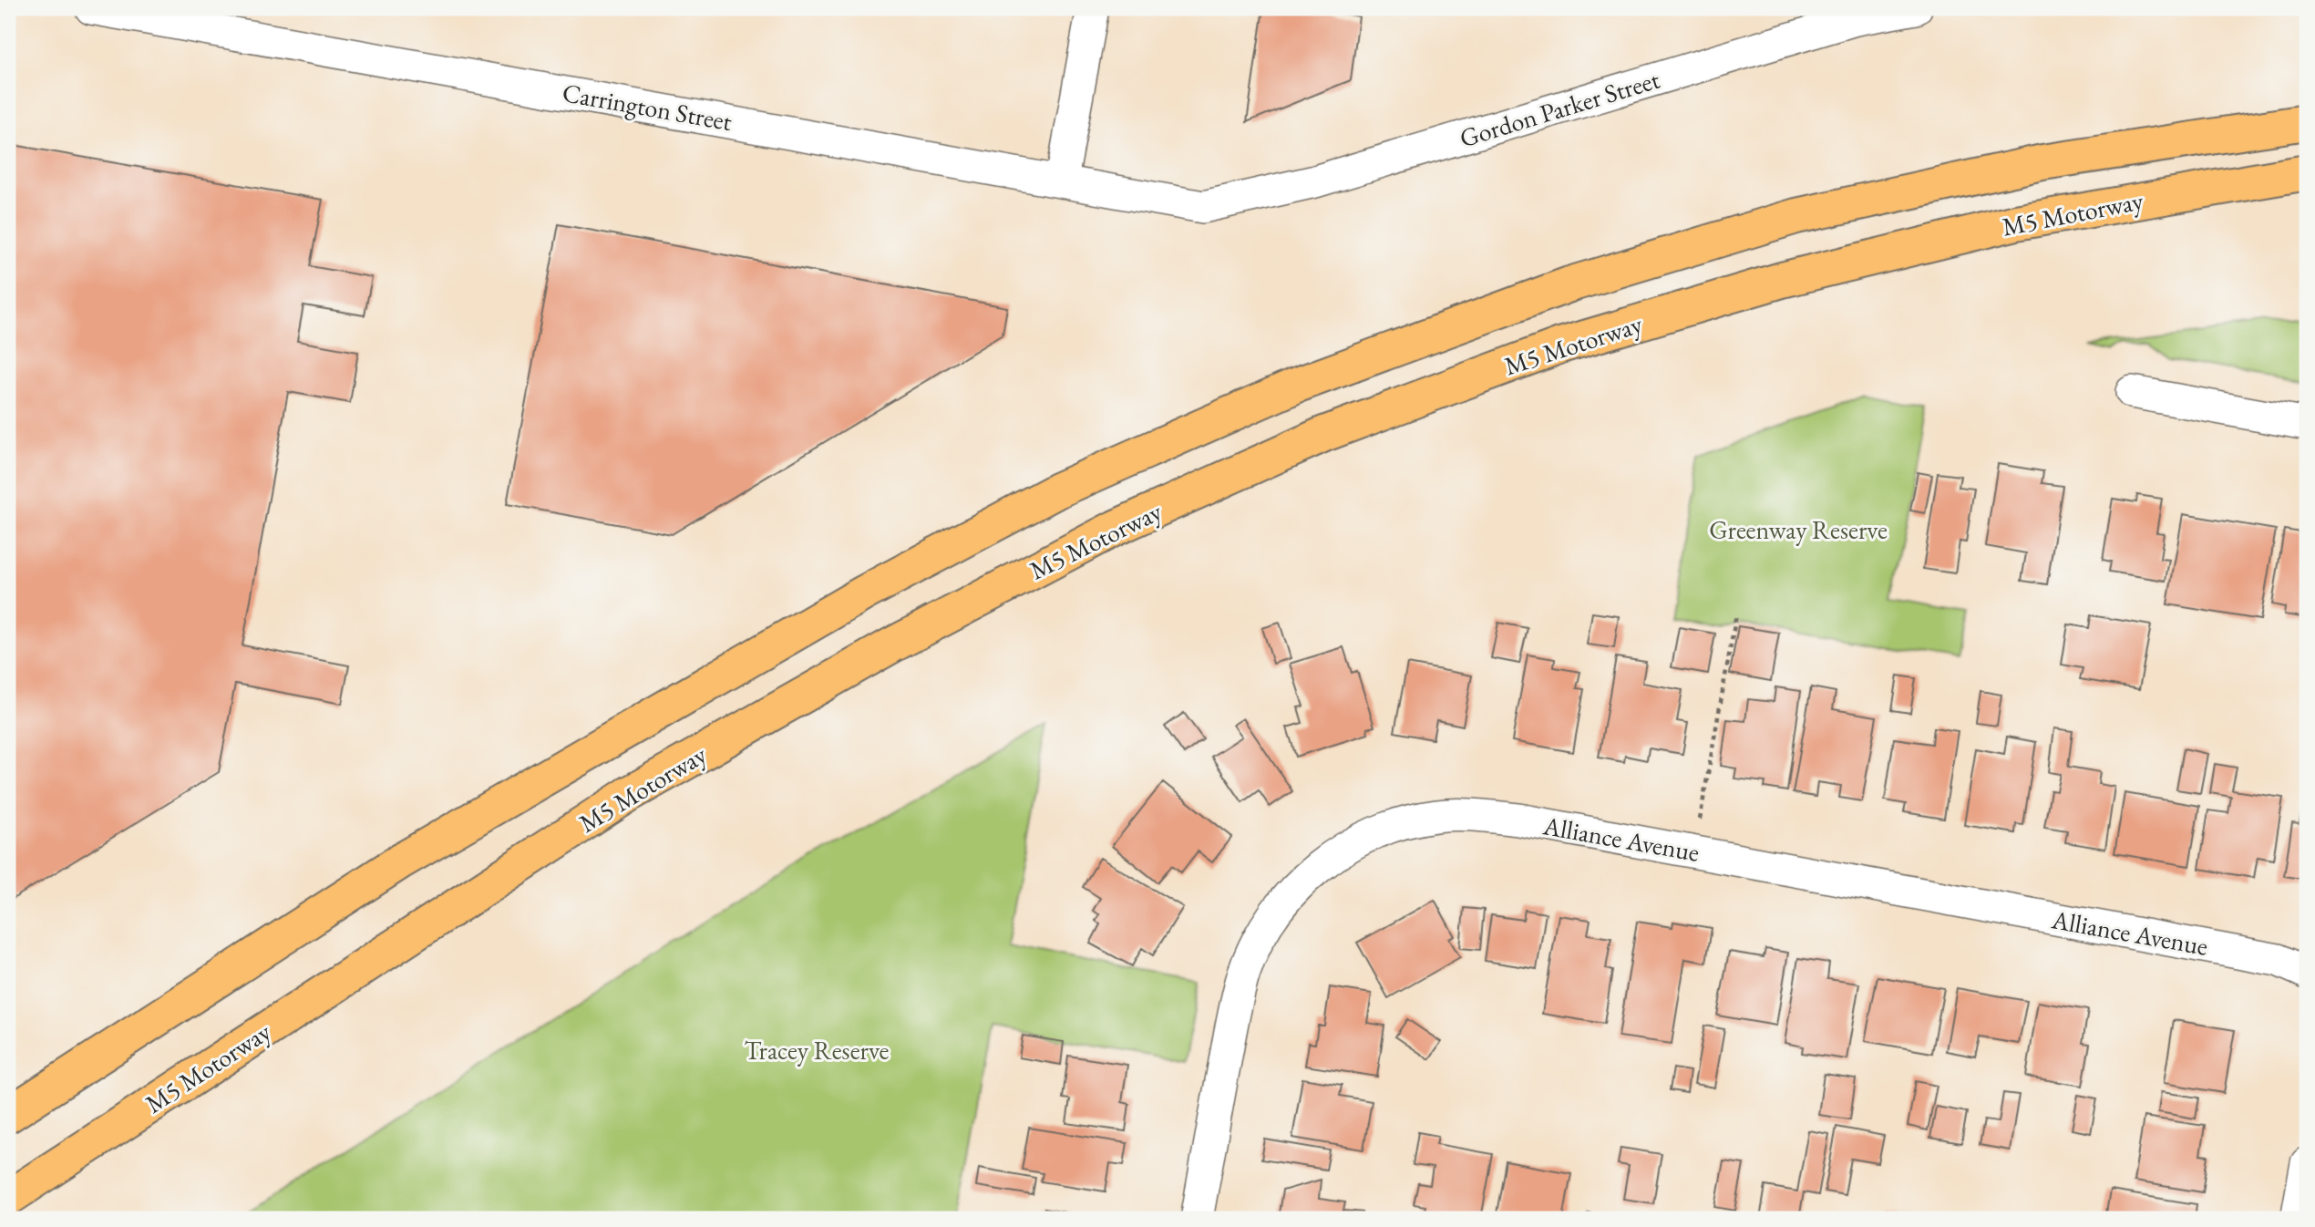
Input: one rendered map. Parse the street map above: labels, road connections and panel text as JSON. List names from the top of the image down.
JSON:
{
  "streets": {
    "highway": ["M5 Motorway"],
    "street": ["Carrington Street", "Gordon Parker Street", "Alliance Avenue"]
  },
  "crossings": [
    ["Carrington Street", "Gordon Parker Street"]
  ],
  "parks": ["Greenway Reserve", "Tracey Reserve"]
}
